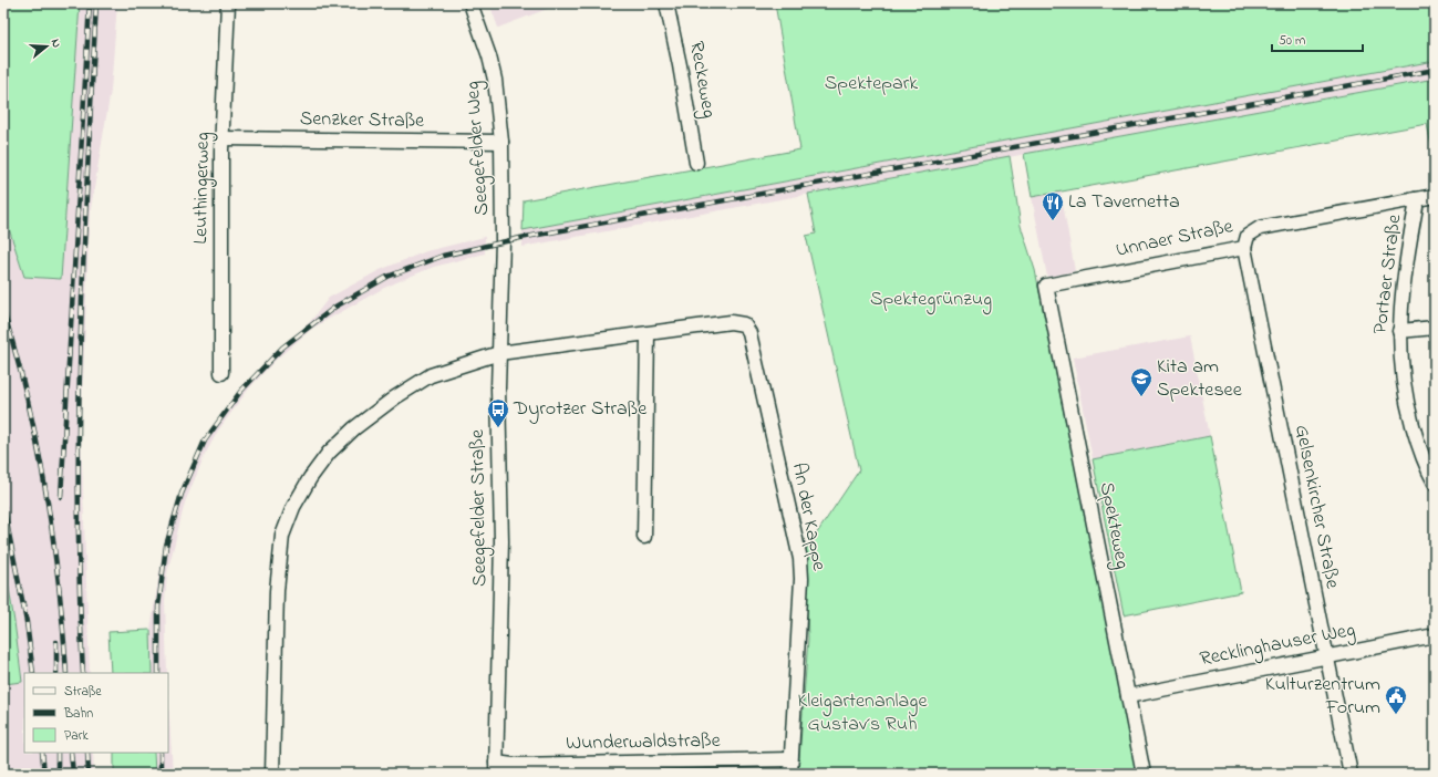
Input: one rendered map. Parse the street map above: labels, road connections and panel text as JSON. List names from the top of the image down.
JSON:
{
  "streets": {
    "street": [
      "Reckeweg",
      "Senzker Straße",
      "Seegefelder Weg",
      "Leuthingerweg",
      "Unnaer Straße",
      "Portaer Straße",
      "Gelsenkircher Straße",
      "Seegefelder Straße",
      "An der Kappe",
      "Spekteweg",
      "Recklinghauser Weg",
      "Wunderwaldstraße"
    ]
  },
  "crossings": [
    ["Senzker Straße", "Seegefelder Weg"],
    ["Senzker Straße", "Leuthingerweg"],
    ["Seegefelder Weg", "Seegefelder Straße"],
    ["Unnaer Straße", "Portaer Straße"],
    ["Unnaer Straße", "Gelsenkircher Straße"],
    ["Unnaer Straße", "Spekteweg"],
    ["Gelsenkircher Straße", "Recklinghauser Weg"],
    ["Seegefelder Straße", "Wunderwaldstraße"],
    ["An der Kappe", "Wunderwaldstraße"],
    ["Spekteweg", "Recklinghauser Weg"]
  ],
  "parks": ["Spektepark", "Spektegrünzug", "Kleigartenanlage Gustav´s Ruh"],
  "places": {
    "restaurant": ["La Tavernetta"],
    "school or university": ["Kita am Spektesee"],
    "bus stop": ["Dyrotzer Straße"],
    "public building": ["Kulturzentrum Forum"]
  },
  "legend": ["Straße", "Bahn", "Park"],
  "scale_bar": "50 m",
  "north": "right"
}
